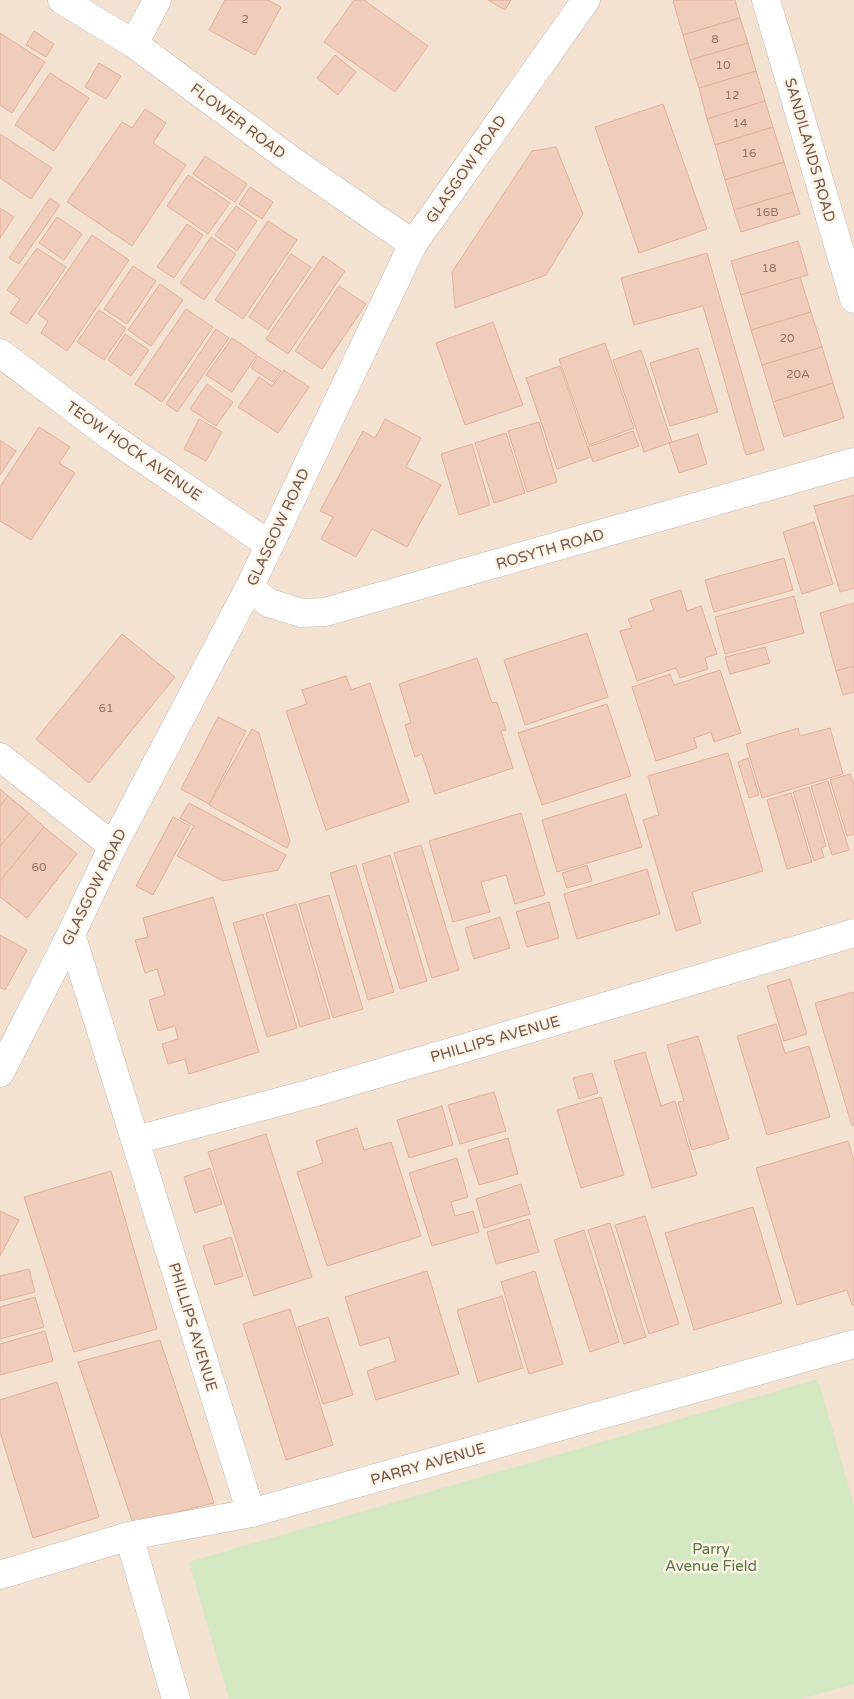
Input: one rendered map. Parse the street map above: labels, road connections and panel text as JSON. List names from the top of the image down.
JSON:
{
  "streets": {
    "street": [
      "FLOWER ROAD",
      "SANDILANDS ROAD",
      "GLASGOW ROAD",
      "TEOW HOCK AVENUE",
      "ROSYTH ROAD",
      "PHILLIPS AVENUE",
      "PARRY AVENUE"
    ]
  },
  "crossings": [
    ["FLOWER ROAD", "GLASGOW ROAD"],
    ["GLASGOW ROAD", "TEOW HOCK AVENUE"],
    ["GLASGOW ROAD", "ROSYTH ROAD"],
    ["GLASGOW ROAD", "PHILLIPS AVENUE"],
    ["PHILLIPS AVENUE", "PARRY AVENUE"]
  ],
  "parks": ["Parry Avenue Field"],
  "house_numbers": [
    "2",
    "8",
    "10",
    "12",
    "14",
    "16",
    "16B",
    "18",
    "20",
    "20A",
    "61",
    "60"
  ]
}
